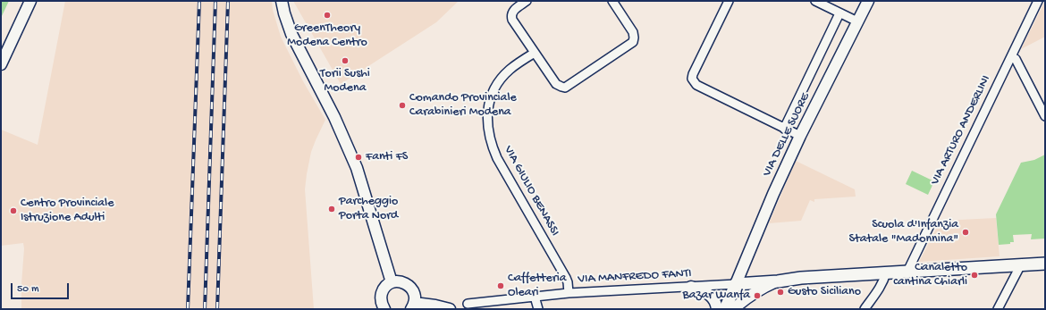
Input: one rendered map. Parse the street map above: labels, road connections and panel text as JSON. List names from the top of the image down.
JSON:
{
  "streets": {
    "street": [
      "VIA ARTURO ANDERLINI",
      "VIA DELLE SUORE",
      "VIA GIULIO BENASSI",
      "VIA MANFREDO FANTI"
    ]
  },
  "crossings": [
    ["VIA DELLE SUORE", "VIA MANFREDO FANTI"],
    ["VIA GIULIO BENASSI", "VIA MANFREDO FANTI"]
  ],
  "places": [
    "GreenTheory Modena Centro",
    "Torii Sushi Modena",
    "Comando Provinciale Carabinieri Modena",
    "Fanti FS",
    "Parcheggio Porta Nord",
    "Centro Provinciale Istruzione Adulti",
    "Scuola d'Infanzia Statale \"Madonnina\"",
    "Canaletto cantina Chiarli",
    "Caffetteria Oleari",
    "Gusto Siciliano",
    "Bazar Wanfa"
  ],
  "scale_bar": "50 m"
}
